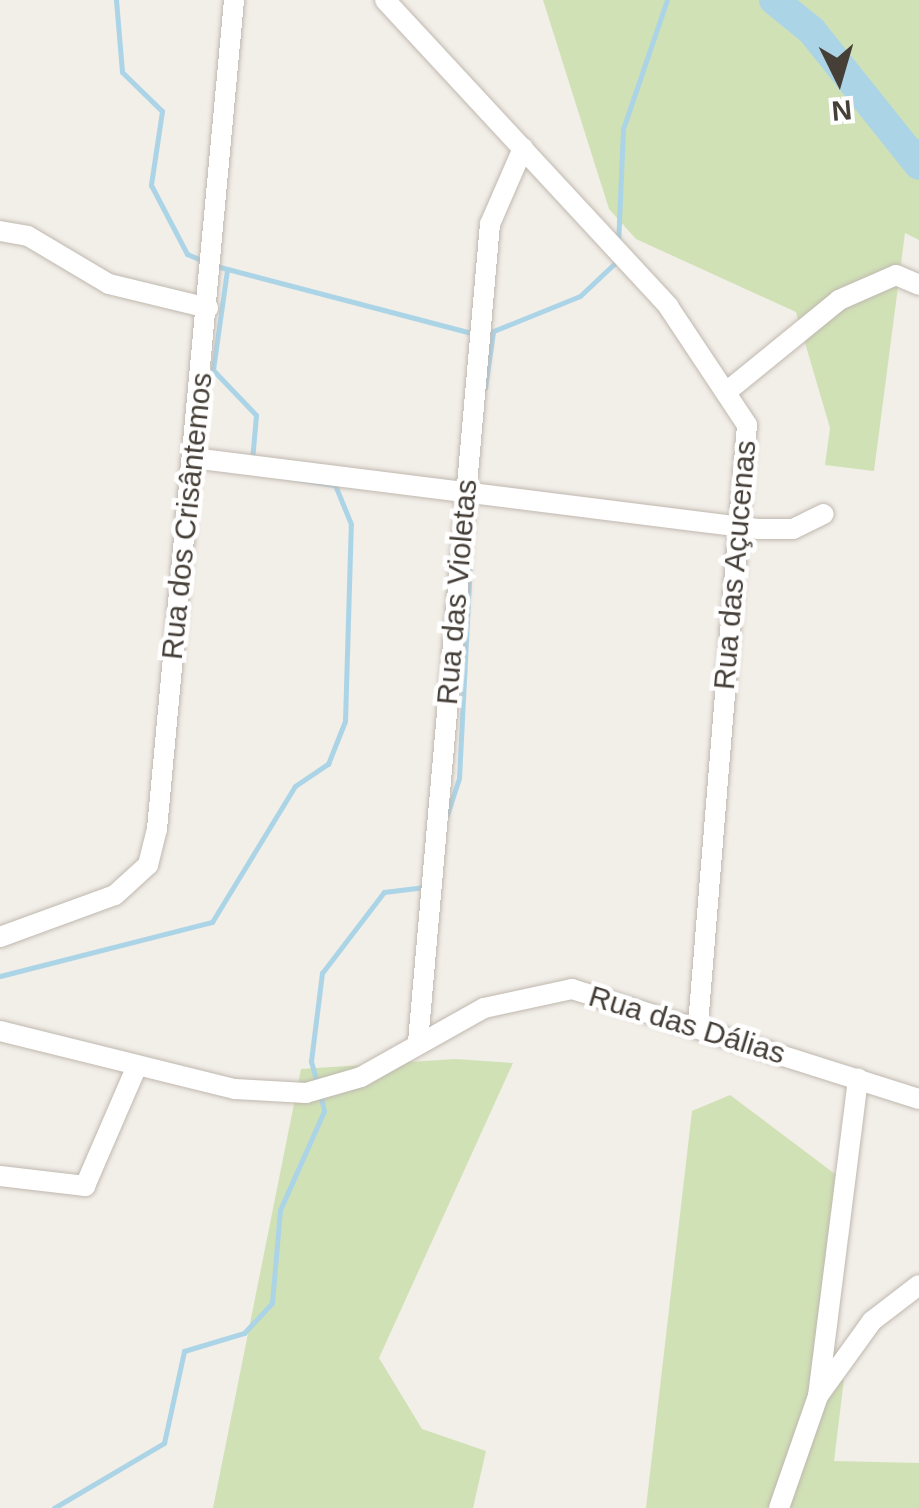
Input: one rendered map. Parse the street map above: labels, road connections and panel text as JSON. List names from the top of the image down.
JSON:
{
  "streets": {
    "street": [
      "Rua dos Crisântemos",
      "Rua das Açucenas",
      "Rua das Violetas",
      "Rua das Dálias"
    ]
  },
  "crossings": [
    ["Rua das Açucenas", "Rua das Violetas"],
    ["Rua das Açucenas", "Rua das Dálias"],
    ["Rua das Violetas", "Rua das Dálias"]
  ],
  "north": "bottom"
}
